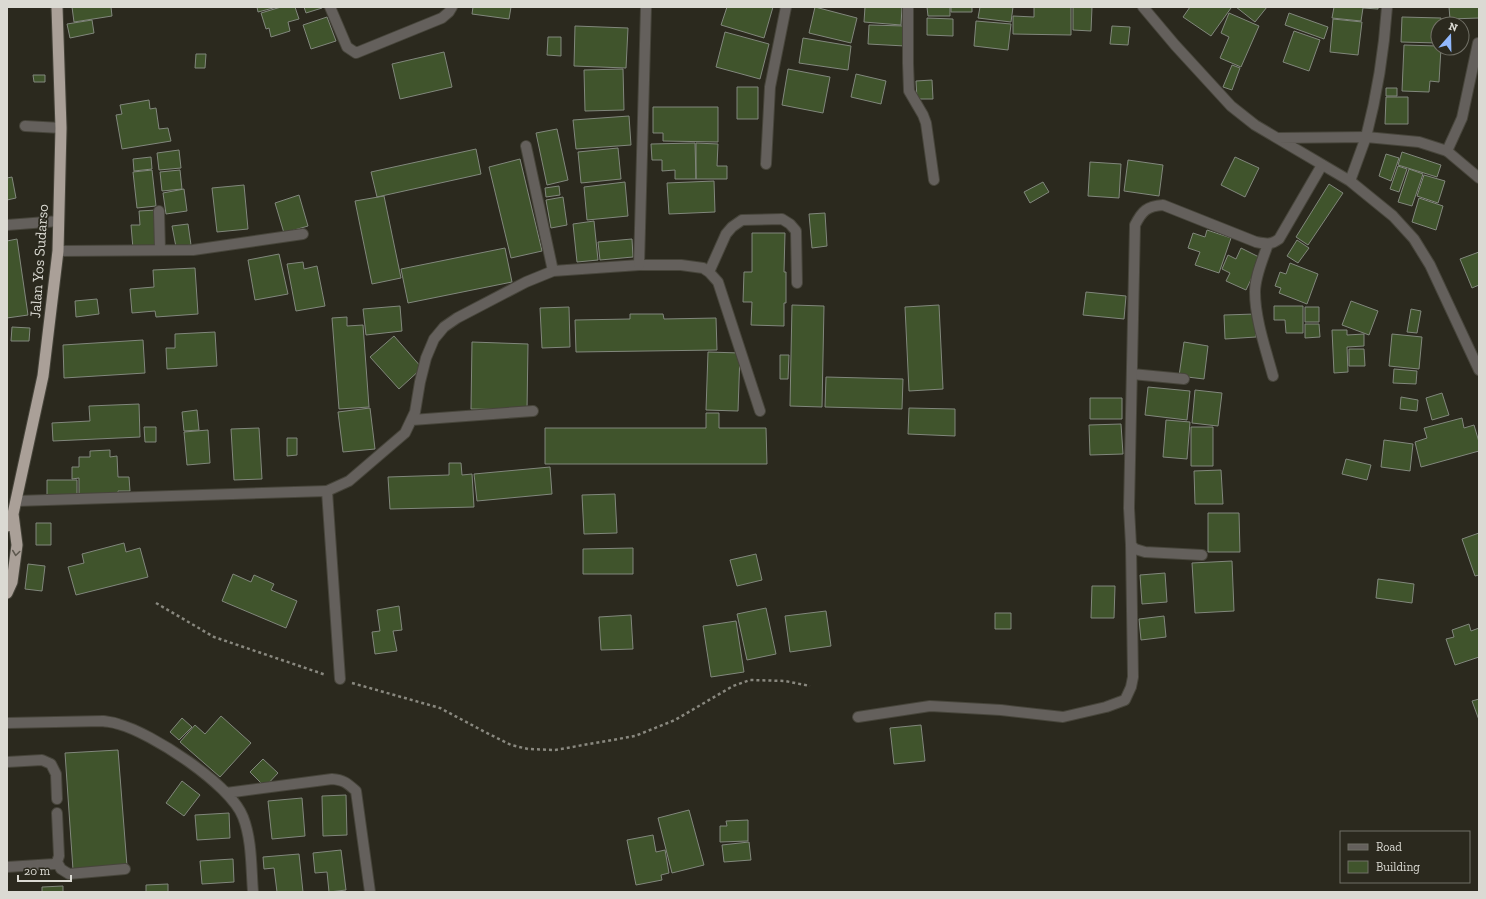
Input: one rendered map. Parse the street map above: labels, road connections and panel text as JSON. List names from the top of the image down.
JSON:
{
  "streets": {
    "highway": ["Jalan Yos Sudarso"]
  },
  "legend": ["Road", "Building"],
  "scale_bar": "20 m",
  "north": "top"
}
